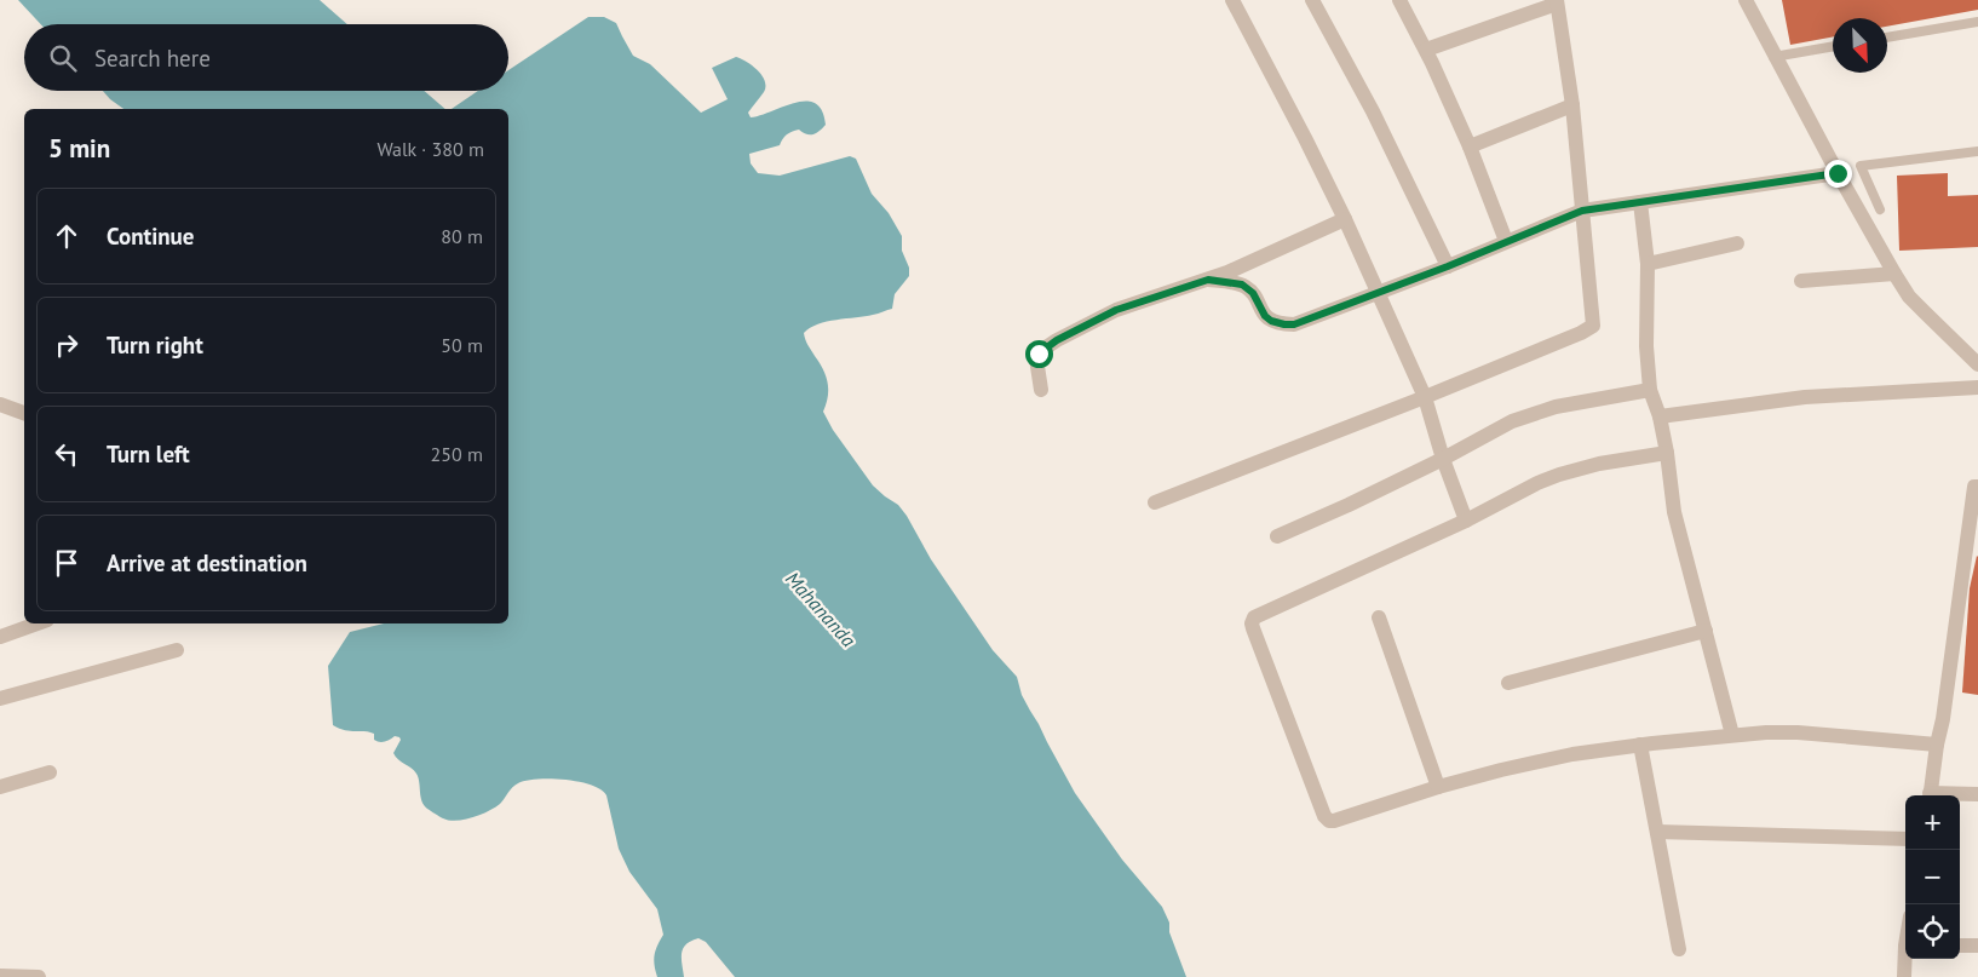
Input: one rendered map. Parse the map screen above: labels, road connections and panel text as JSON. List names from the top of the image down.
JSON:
{
  "water": ["Mahananda"],
  "north": "bottom right",
  "page": {
    "search": "Search here",
    "heading": ["5 min", "Walk · 380 m"],
    "list": [
      ["Continue", "80 m"],
      ["Turn right", "50 m"],
      ["Turn left", "250 m"],
      "Arrive at destination"
    ],
    "map_buttons": ["+", "−"]
  }
}
